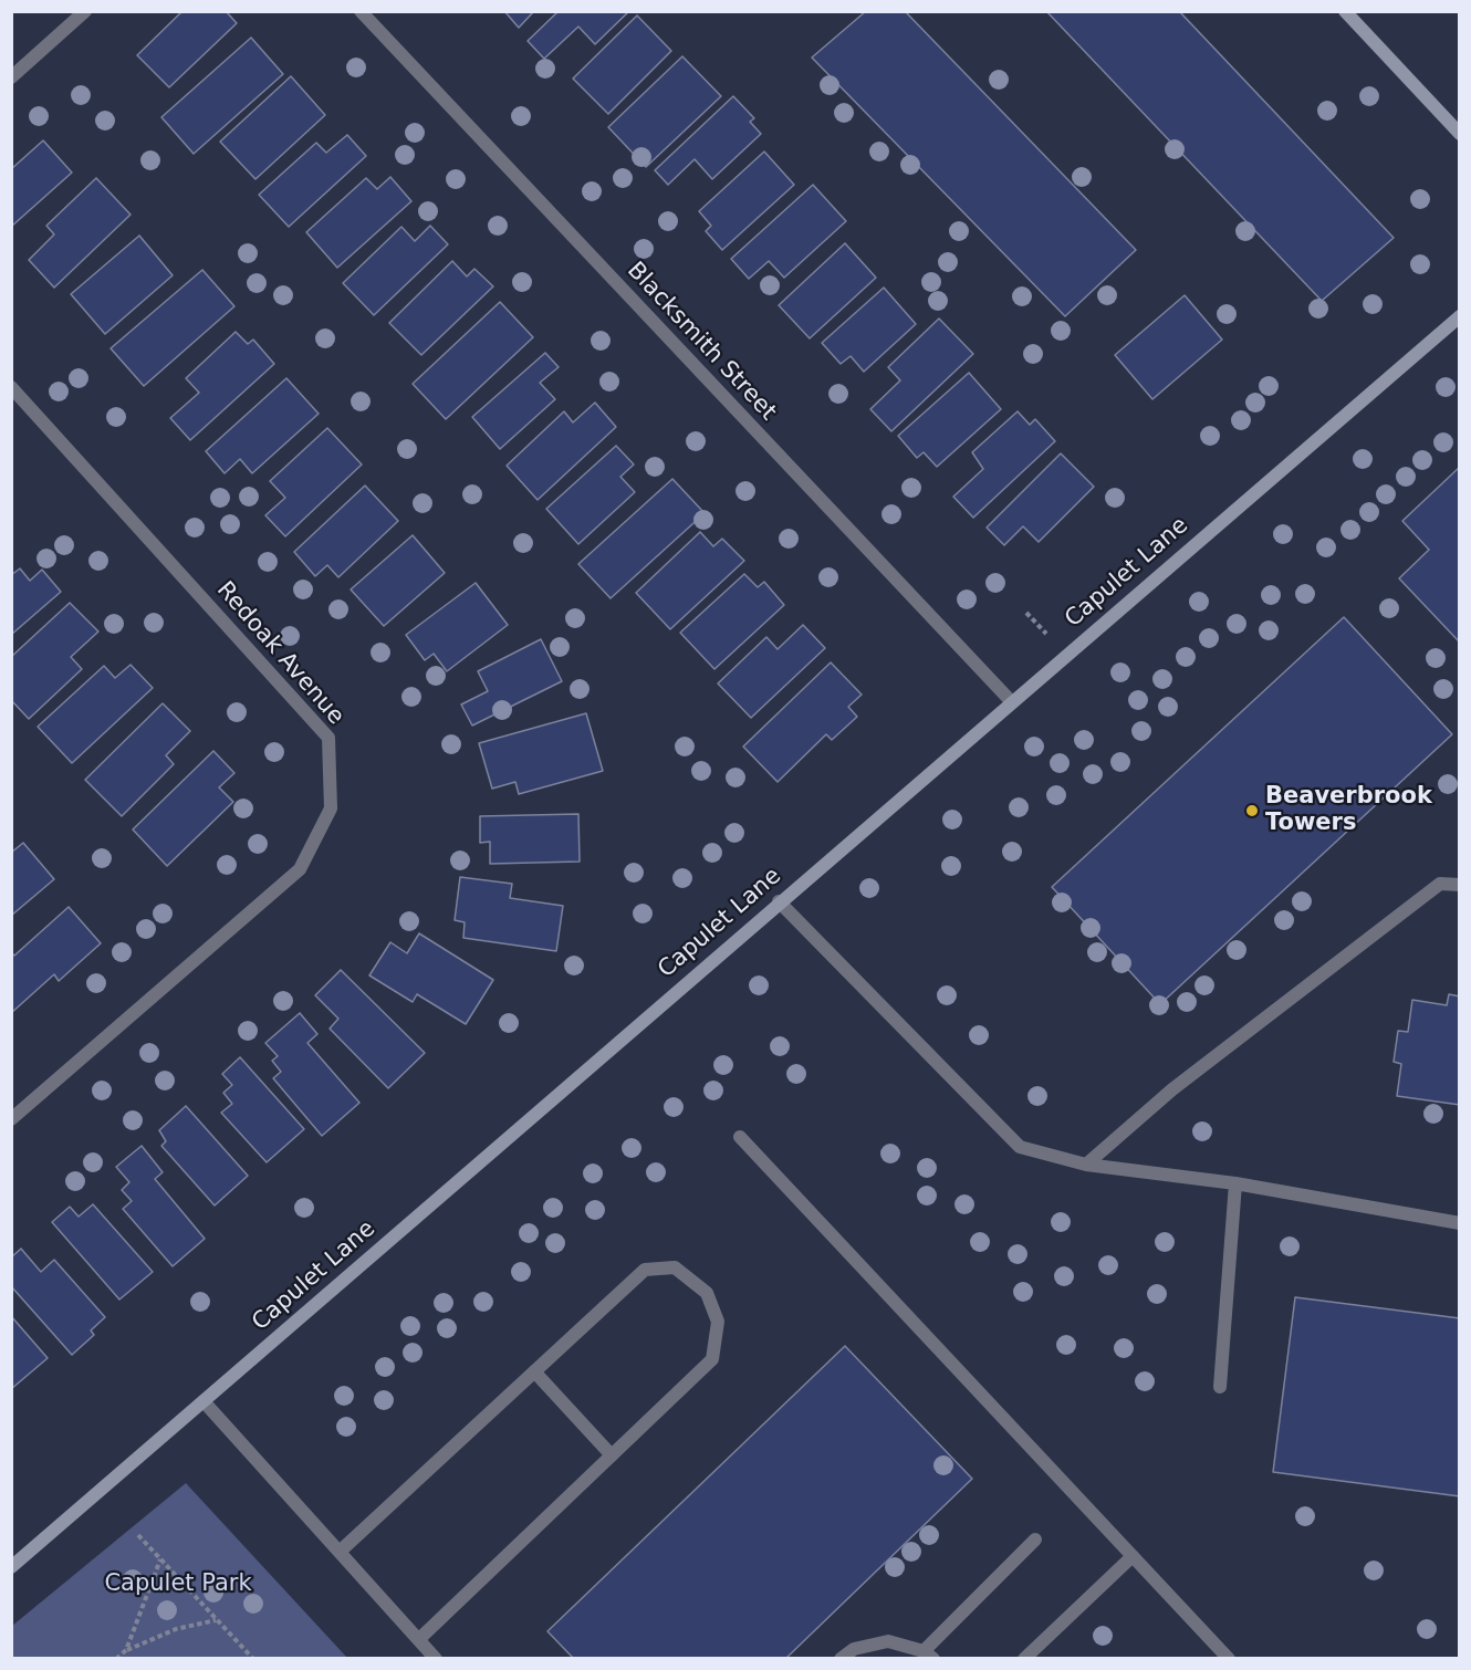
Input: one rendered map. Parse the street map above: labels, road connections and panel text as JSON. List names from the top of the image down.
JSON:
{
  "streets": {
    "street": ["Blacksmith Street", "Capulet Lane", "Redoak Avenue"]
  },
  "crossings": [
    ["Blacksmith Street", "Capulet Lane"]
  ],
  "parks": ["Capulet Park"],
  "places": ["Beaverbrook Towers"]
}
